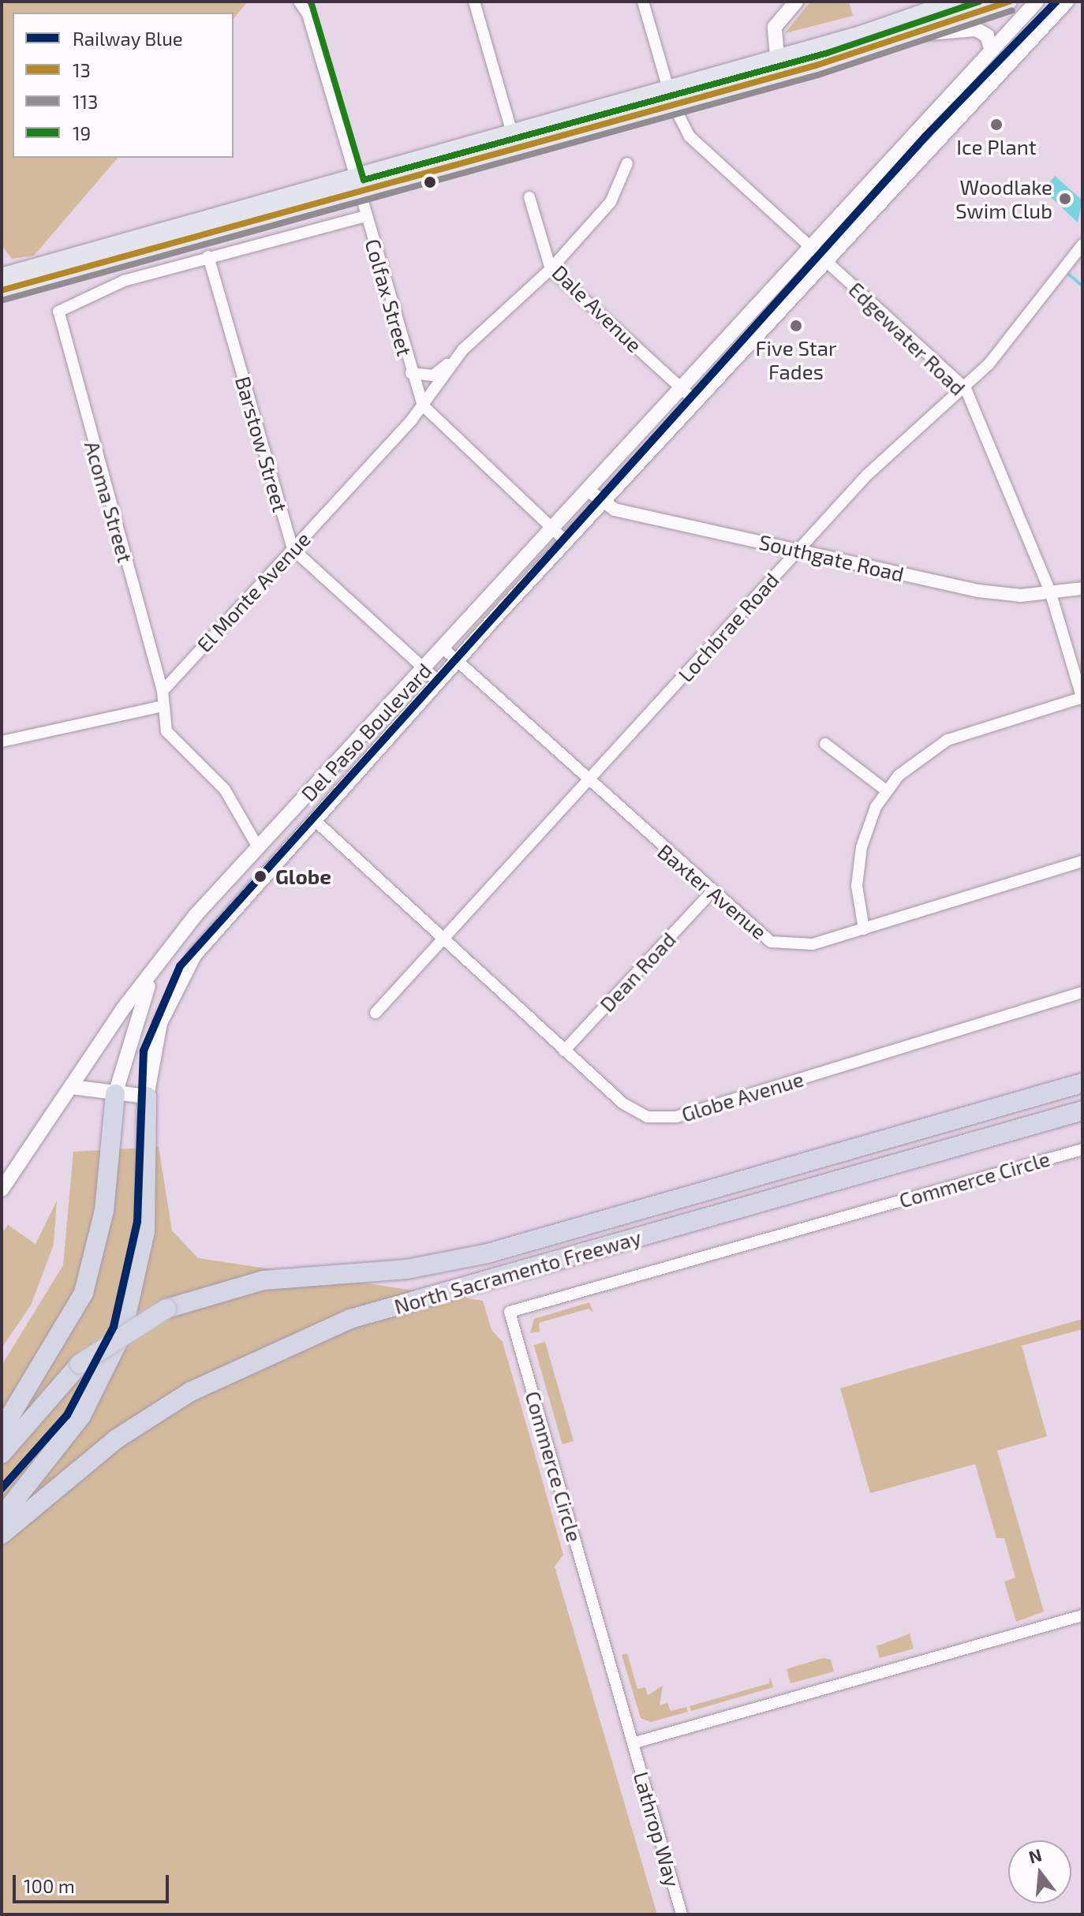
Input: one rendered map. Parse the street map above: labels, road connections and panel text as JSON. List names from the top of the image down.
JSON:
{
  "streets": {
    "highway": ["North Sacramento Freeway"],
    "main road": ["Del Paso Boulevard"],
    "street": [
      "Colfax Street",
      "Dale Avenue",
      "Edgewater Road",
      "Barstow Street",
      "Acoma Street",
      "Southgate Road",
      "El Monte Avenue",
      "Lochbrae Road",
      "Baxter Avenue",
      "Dean Road",
      "Globe Avenue",
      "Commerce Circle",
      "Lathrop Way"
    ]
  },
  "crossings": [
    ["Colfax Street", "El Monte Avenue"],
    ["Colfax Street", "Del Paso Boulevard"],
    ["Dale Avenue", "El Monte Avenue"],
    ["Dale Avenue", "Del Paso Boulevard"],
    ["Edgewater Road", "Southgate Road"],
    ["Edgewater Road", "Lochbrae Road"],
    ["Edgewater Road", "Del Paso Boulevard"],
    ["Barstow Street", "Acoma Street"],
    ["Barstow Street", "El Monte Avenue"],
    ["Acoma Street", "El Monte Avenue"],
    ["Southgate Road", "Lochbrae Road"],
    ["Southgate Road", "Del Paso Boulevard"],
    ["Lochbrae Road", "Baxter Avenue"],
    ["Lochbrae Road", "Globe Avenue"],
    ["Del Paso Boulevard", "Baxter Avenue"],
    ["Del Paso Boulevard", "Globe Avenue"],
    ["Baxter Avenue", "Dean Road"],
    ["Dean Road", "Globe Avenue"],
    ["Commerce Circle", "Lathrop Way"]
  ],
  "places": [
    "Ice Plant",
    "Woodlake Swim Club",
    "Five Star Fades",
    "Globe"
  ],
  "lines": [
    "rail line Blue",
    "transit line 13",
    "transit line 19",
    "transit line 113"
  ],
  "legend": [
    "Railway Blue",
    "13",
    "113",
    "19"
  ],
  "scale_bar": "100 m",
  "north": "top"
}
